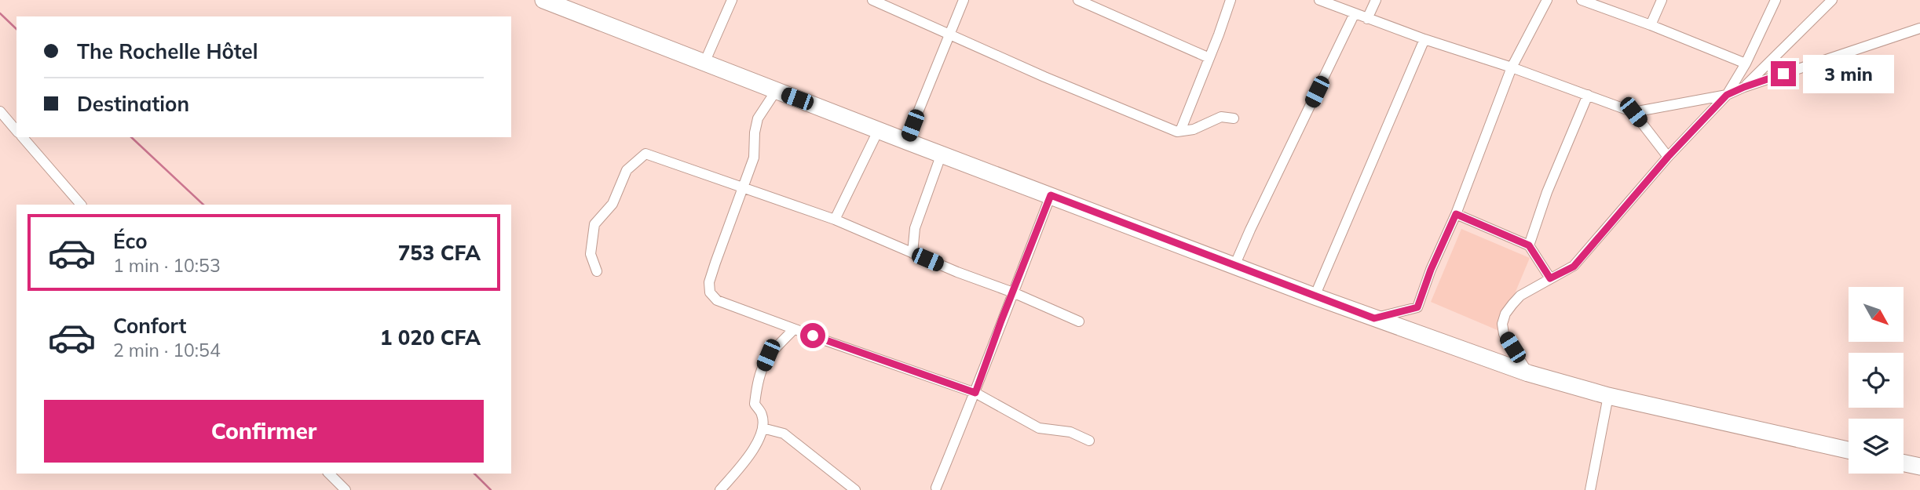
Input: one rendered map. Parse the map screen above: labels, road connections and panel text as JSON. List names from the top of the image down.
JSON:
{
  "north": "bottom right",
  "page": {
    "banner": ["The Rochelle Hôtel", "Destination"],
    "bubble": "3 min",
    "list": [
      {
        "name": "Éco",
        "note": "1 min · 10:53",
        "value": "753 CFA"
      },
      {
        "name": "Confort",
        "note": "2 min · 10:54",
        "value": "1 020 CFA"
      }
    ],
    "buttons": "Confirmer"
  }
}
